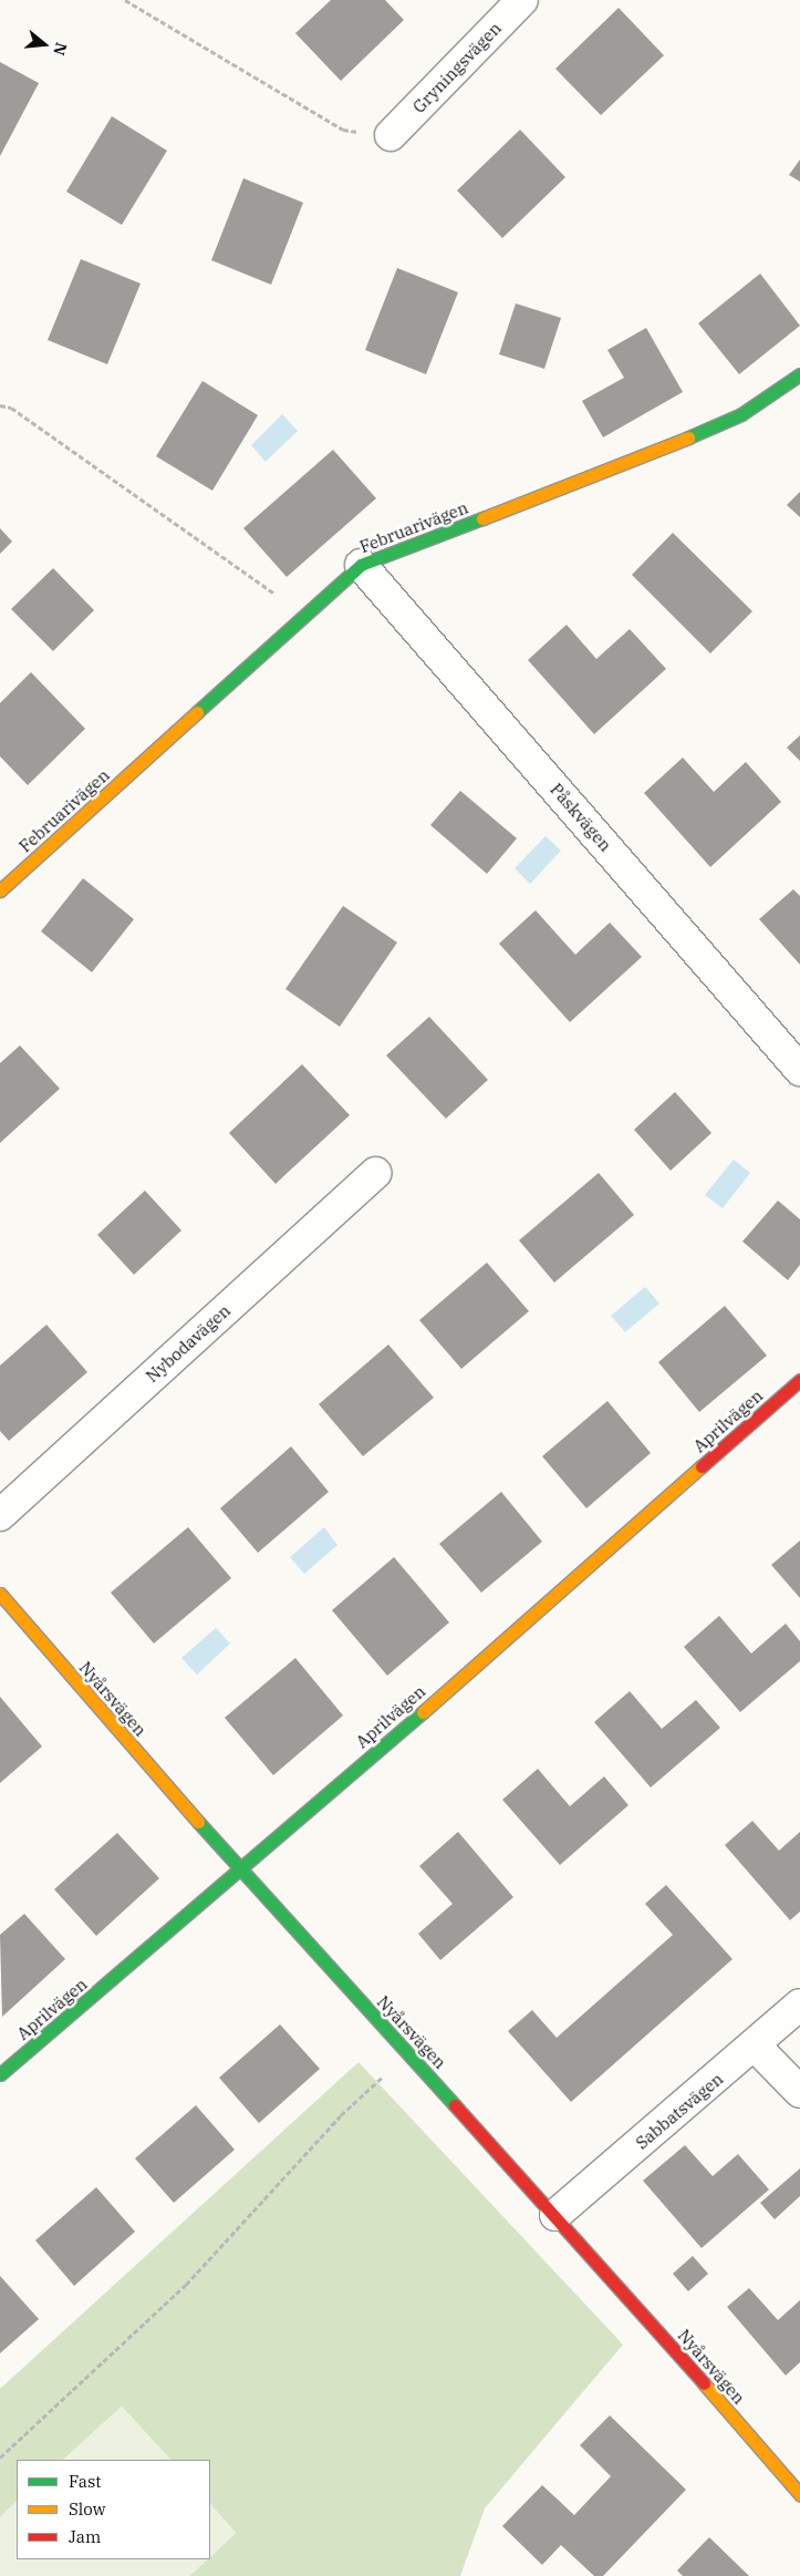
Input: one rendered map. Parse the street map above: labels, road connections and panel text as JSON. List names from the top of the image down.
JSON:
{
  "streets": {
    "street": [
      "Gryningsvägen",
      "Februarivägen",
      "Påskvägen",
      "Nybodavägen",
      "Aprilvägen",
      "Nyårsvägen",
      "Sabbatsvägen"
    ]
  },
  "crossings": [
    ["Februarivägen", "Påskvägen"],
    ["Aprilvägen", "Nyårsvägen"],
    ["Nyårsvägen", "Sabbatsvägen"]
  ],
  "legend": ["Fast", "Slow", "Jam"],
  "north": "right"
}
